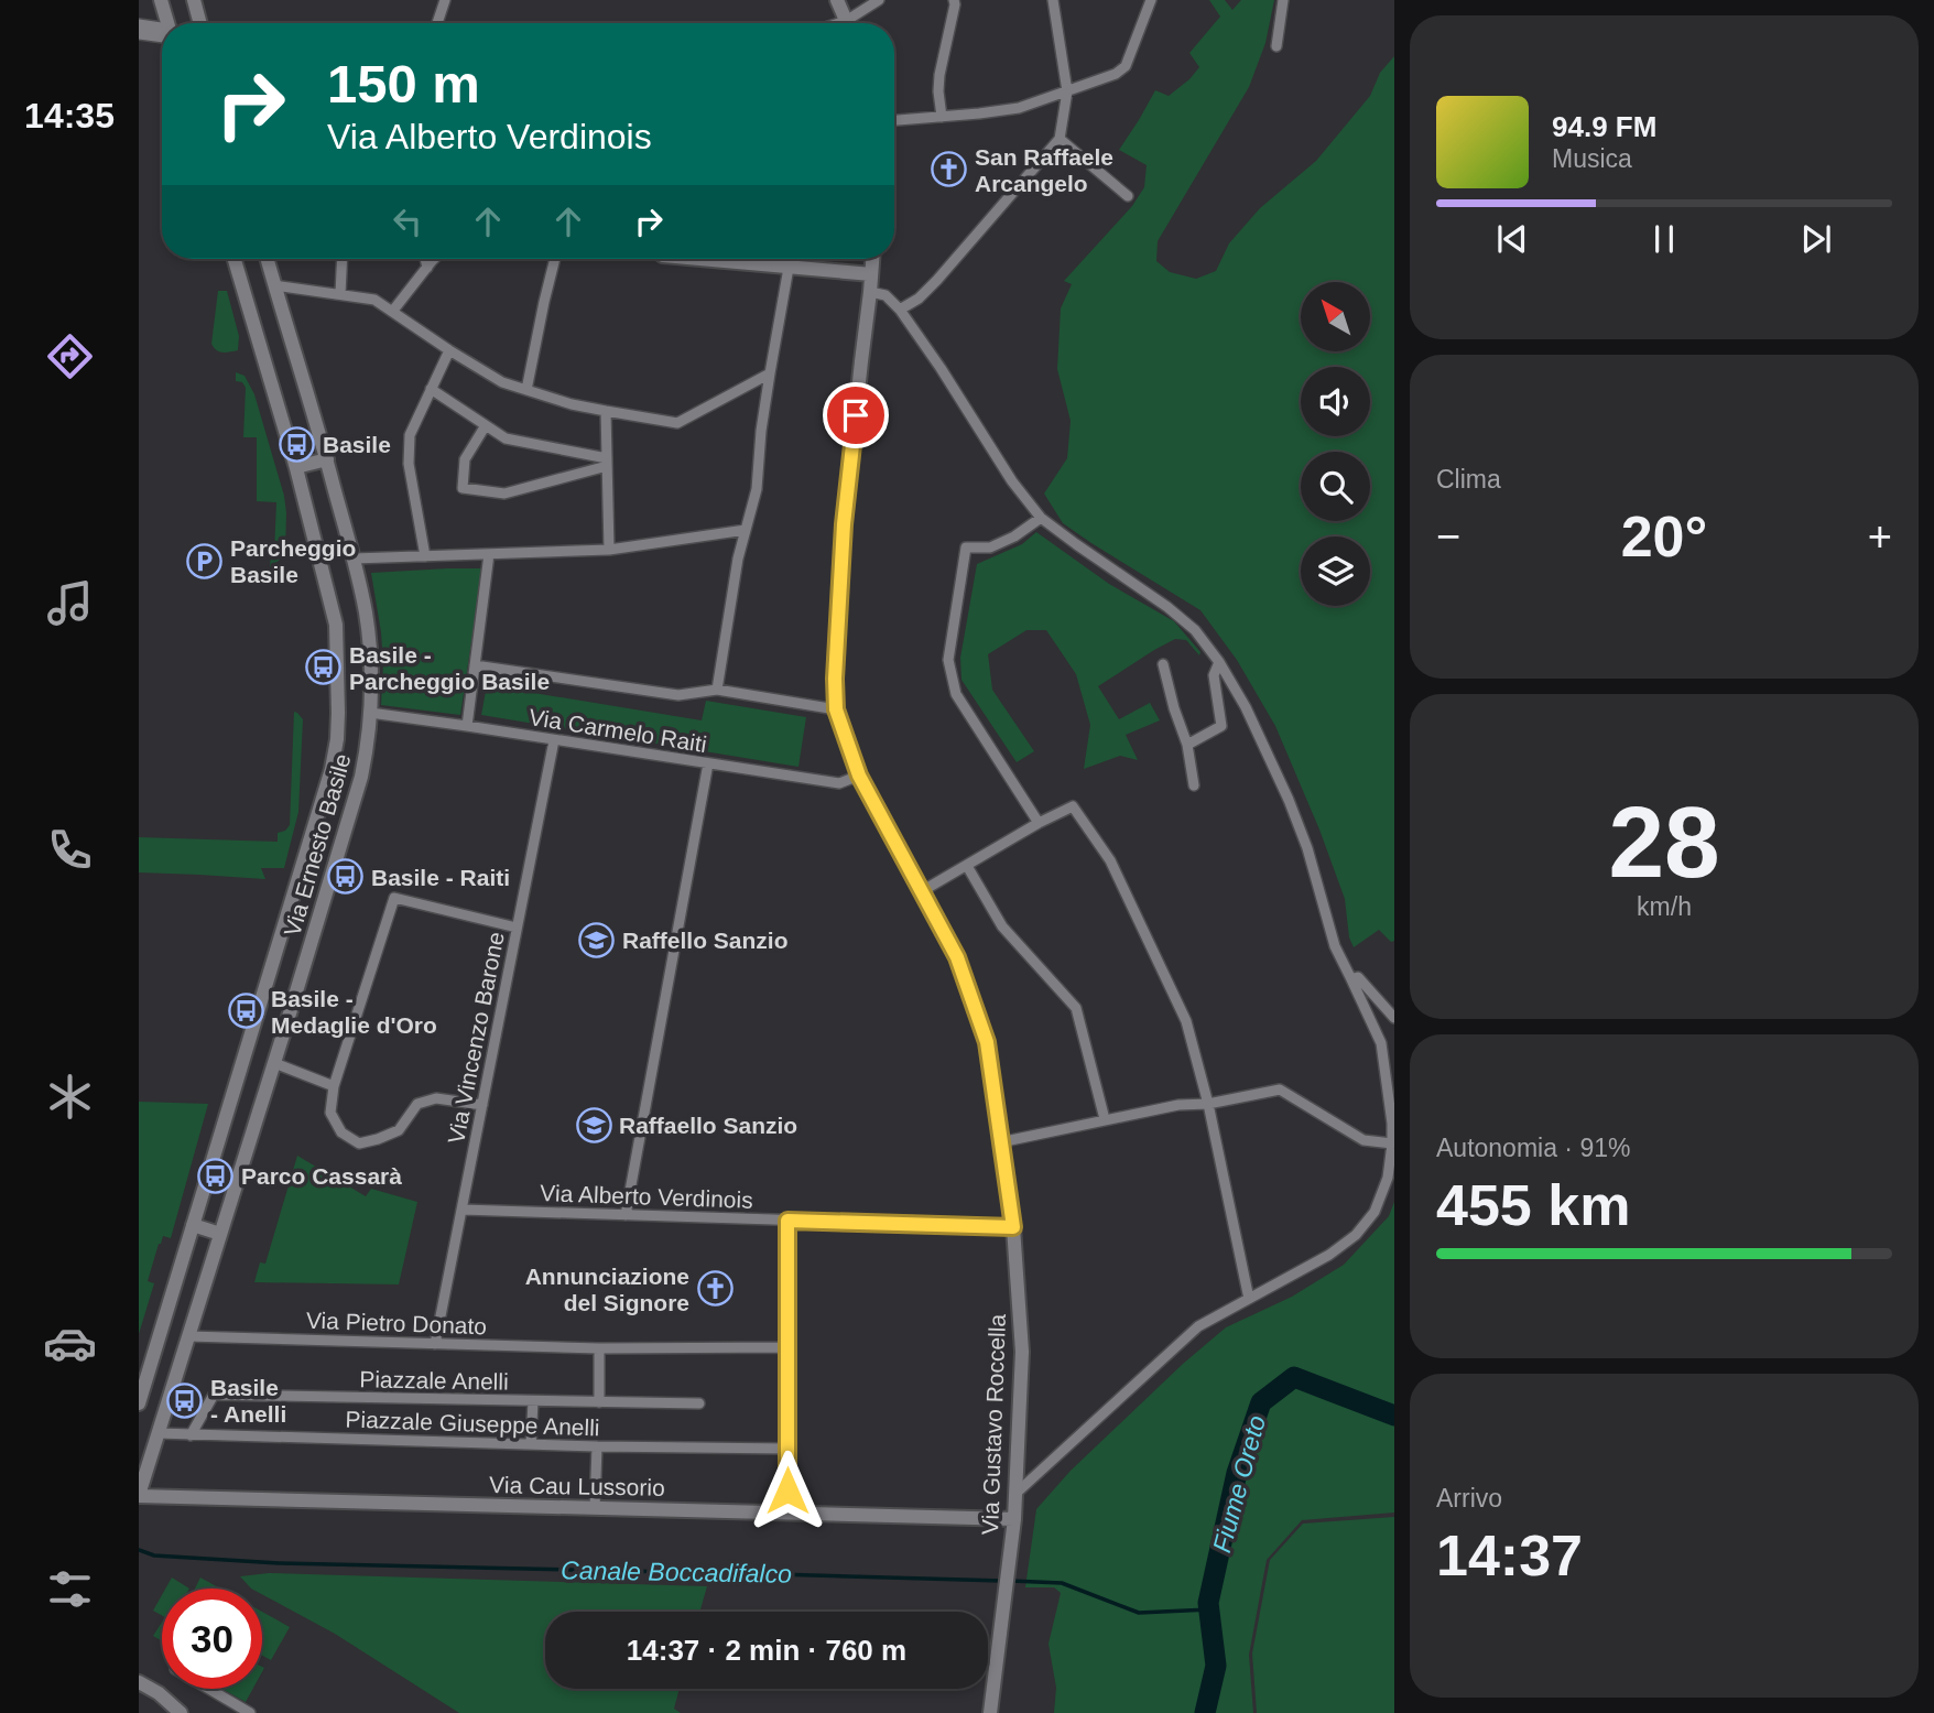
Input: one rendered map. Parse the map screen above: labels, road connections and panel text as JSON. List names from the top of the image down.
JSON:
{
  "streets": {
    "street": [
      "Via Carmelo Raiti",
      "Via Ernesto Basile",
      "Via Vincenzo Barone",
      "Via Alberto Verdinois",
      "Via Pietro Donato",
      "Piazzale Anelli",
      "Piazzale Giuseppe Anelli",
      "Via Gustavo Roccella",
      "Via Cau Lussorio"
    ]
  },
  "crossings": [
    ["Via Carmelo Raiti", "Via Ernesto Basile"],
    ["Via Carmelo Raiti", "Via Vincenzo Barone"],
    ["Via Carmelo Raiti", "Via Gustavo Roccella"],
    ["Via Ernesto Basile", "Via Pietro Donato"],
    ["Via Ernesto Basile", "Piazzale Giuseppe Anelli"],
    ["Via Ernesto Basile", "Via Cau Lussorio"],
    ["Via Vincenzo Barone", "Via Alberto Verdinois"],
    ["Via Vincenzo Barone", "Via Pietro Donato"],
    ["Via Alberto Verdinois", "Via Gustavo Roccella"],
    ["Piazzale Anelli", "Piazzale Giuseppe Anelli"],
    ["Via Gustavo Roccella", "Via Cau Lussorio"]
  ],
  "water": ["Fiume Oreto", "Canale Boccadifalco"],
  "places": {
    "church": ["San Raffaele Arcangelo", "Annunciazione del Signore"],
    "bus stop": [
      "Basile",
      "Basile - Parcheggio Basile",
      "Basile - Raiti",
      "Basile - Medaglie d'Oro",
      "Parco Cassarà",
      "Basile - Anelli"
    ],
    "parking": ["Parcheggio Basile"],
    "school or university": ["Raffello Sanzio", "Raffaello Sanzio"]
  },
  "north": "top left",
  "page": {
    "tabs": "14:35",
    "turn": ["150 m", "Via Alberto Verdinois"],
    "song": ["94.9 FM", "Musica"],
    "tile": [
      "Clima",
      ["28", "km/h"],
      ["Autonomia · 91%", "455 km"],
      ["Arrivo", "14:37"]
    ],
    "heat": ["−", "20°", "+"],
    "limit": "30",
    "trip": "14:37 · 2 min · 760 m"
  }
}
